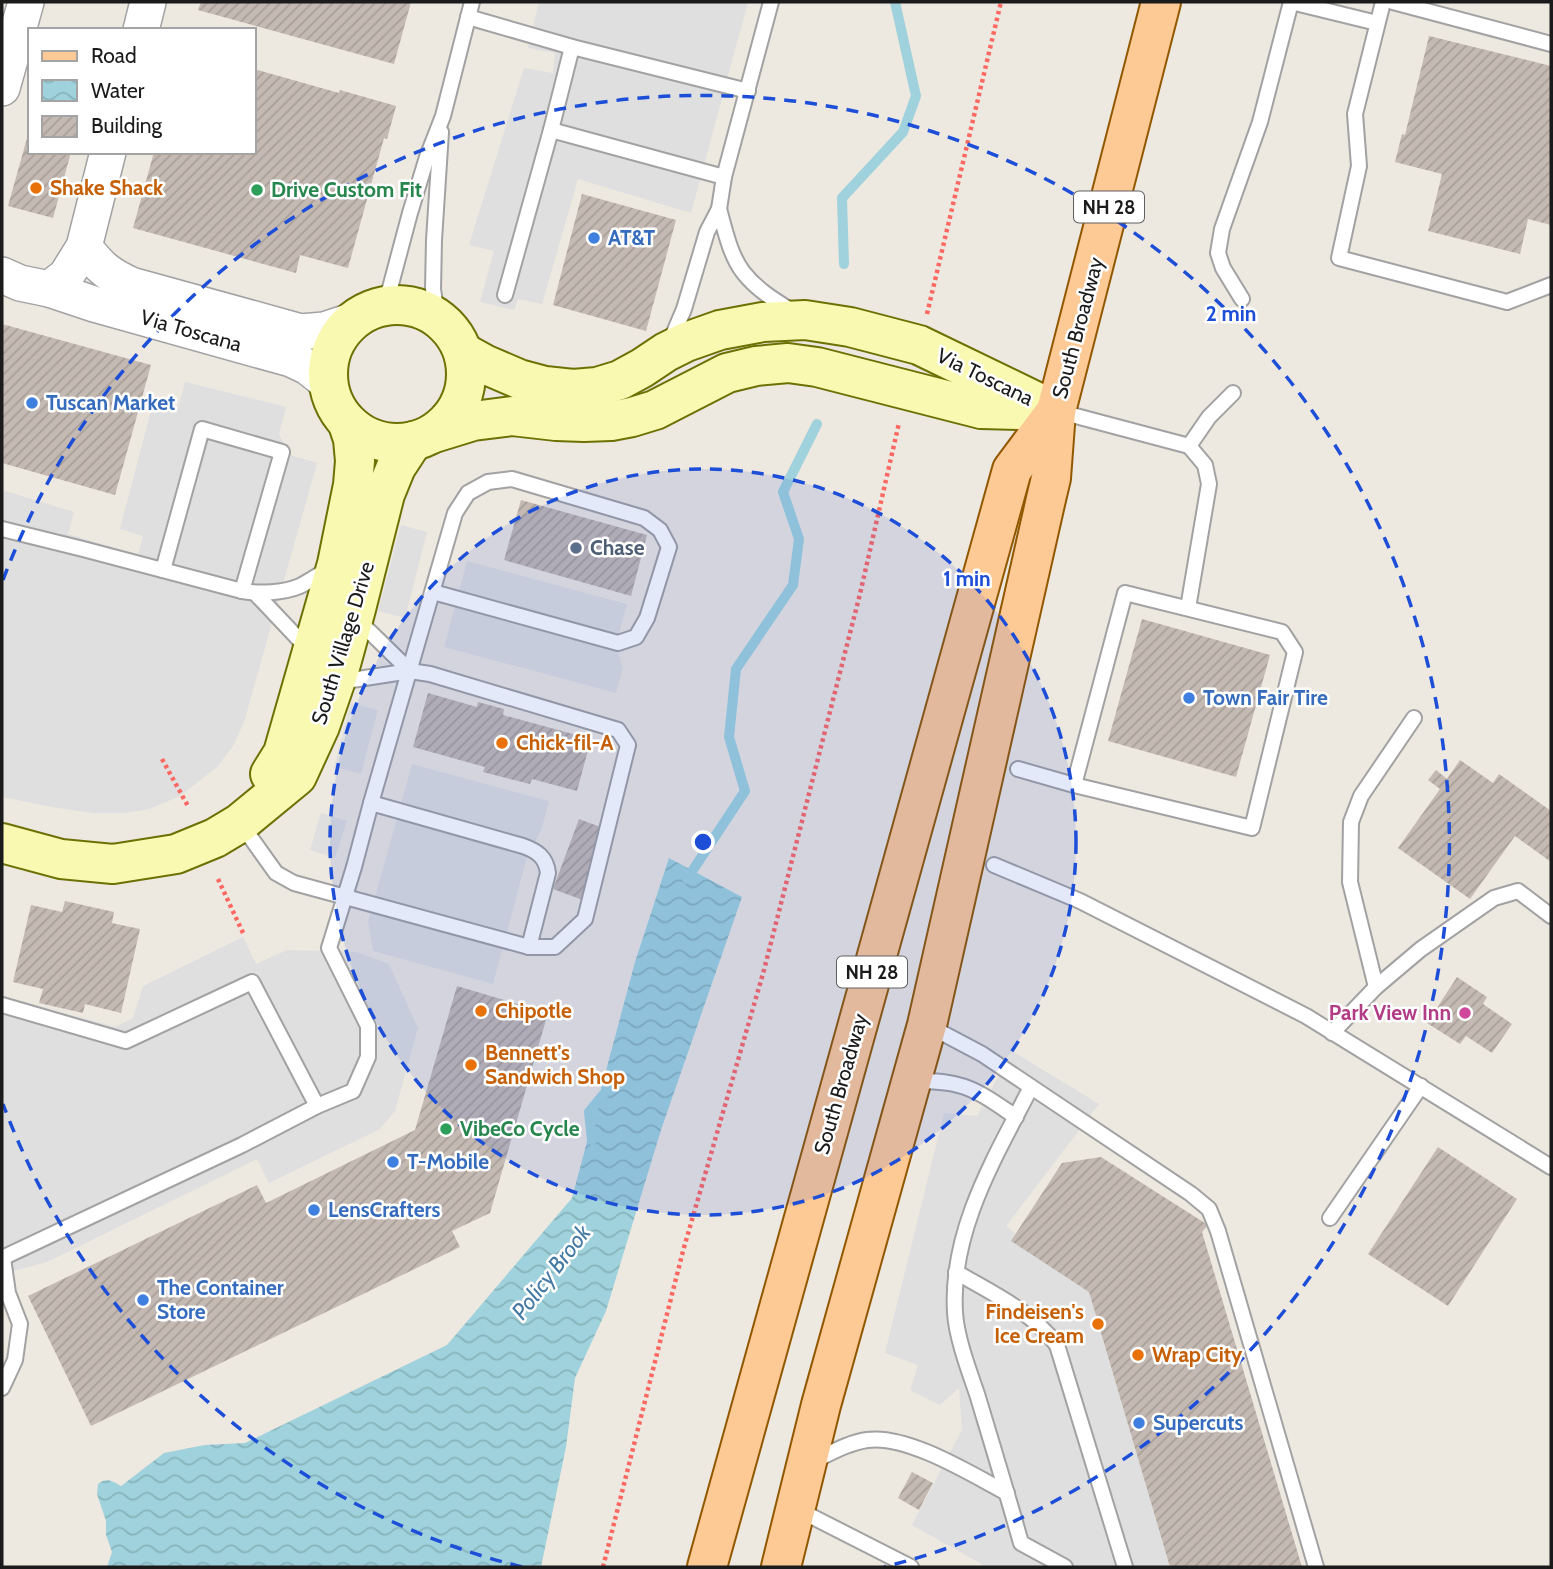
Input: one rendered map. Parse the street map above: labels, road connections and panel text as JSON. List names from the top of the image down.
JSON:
{
  "streets": {
    "main road": [
      "NH 28",
      "South Broadway",
      "Via Toscana",
      "South Village Drive"
    ]
  },
  "crossings": [
    ["South Broadway", "Via Toscana"],
    ["Via Toscana", "South Village Drive"]
  ],
  "water": ["Policy Brook"],
  "places": [
    "Shake Shack",
    "Drive Custom Fit",
    "AT&T",
    "Tuscan Market",
    "Chase",
    "Town Fair Tire",
    "Chick-fil-A",
    "Chipotle",
    "Park View Inn",
    "Bennett's Sandwich Shop",
    "VibeCo Cycle",
    "T-Mobile",
    "LensCrafters",
    "The Container Store",
    "Findeisen's Ice Cream",
    "Wrap City",
    "Supercuts"
  ],
  "legend": ["Road", "Water", "Building"],
  "rings": ["2 min", "1 min"]
}
